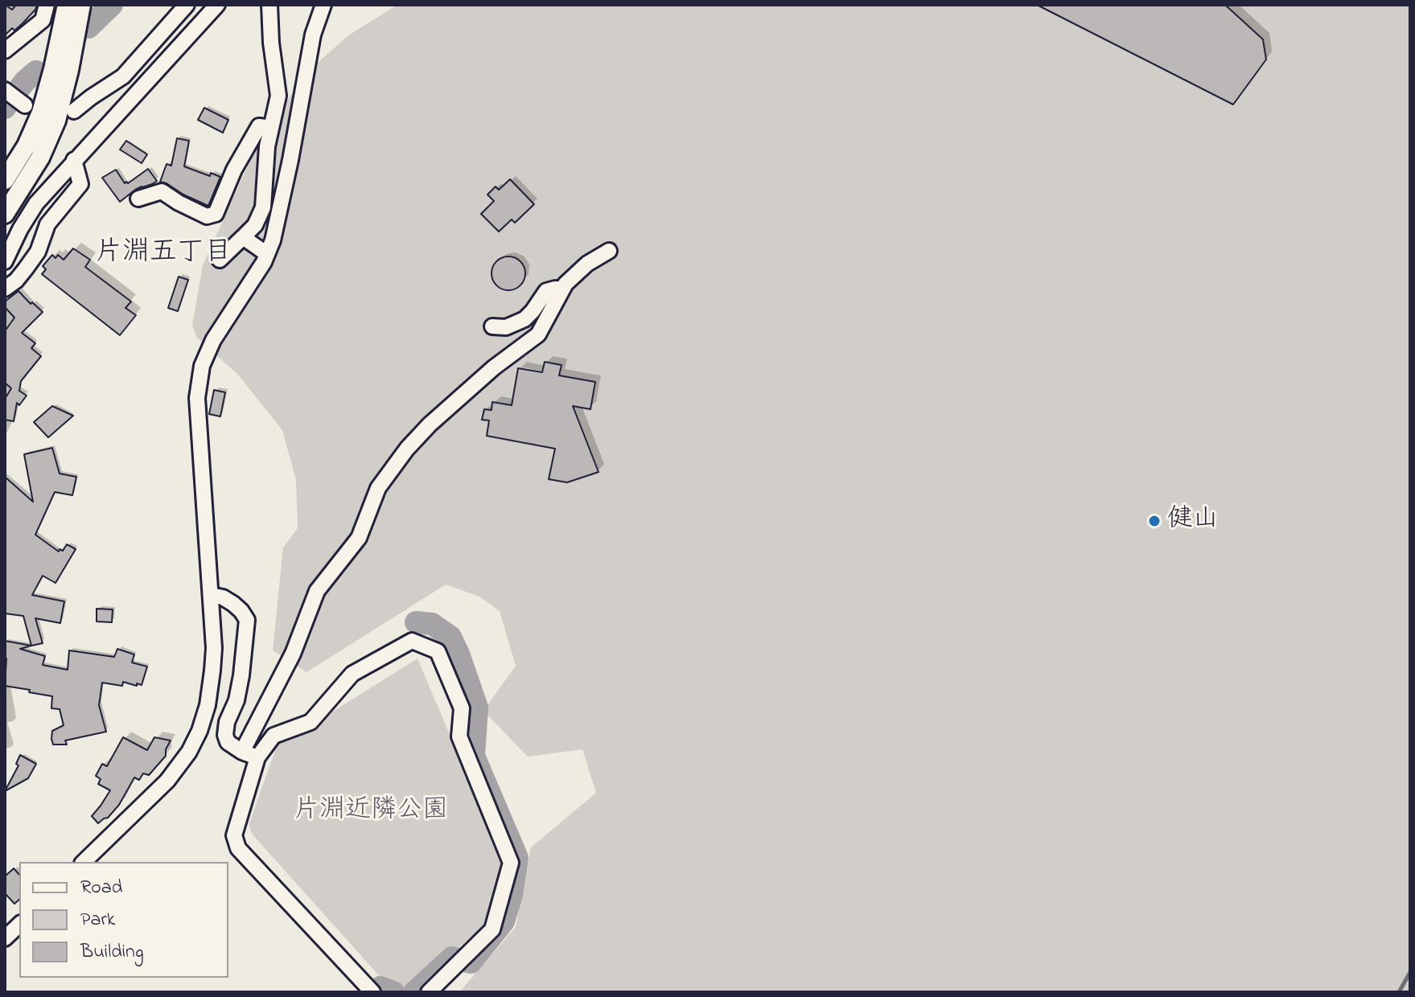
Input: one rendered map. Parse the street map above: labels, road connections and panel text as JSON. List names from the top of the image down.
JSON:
{
  "districts": ["片淵五丁目"],
  "parks": ["片淵近隣公園"],
  "places": ["健山"],
  "legend": ["Road", "Park", "Building"]
}
